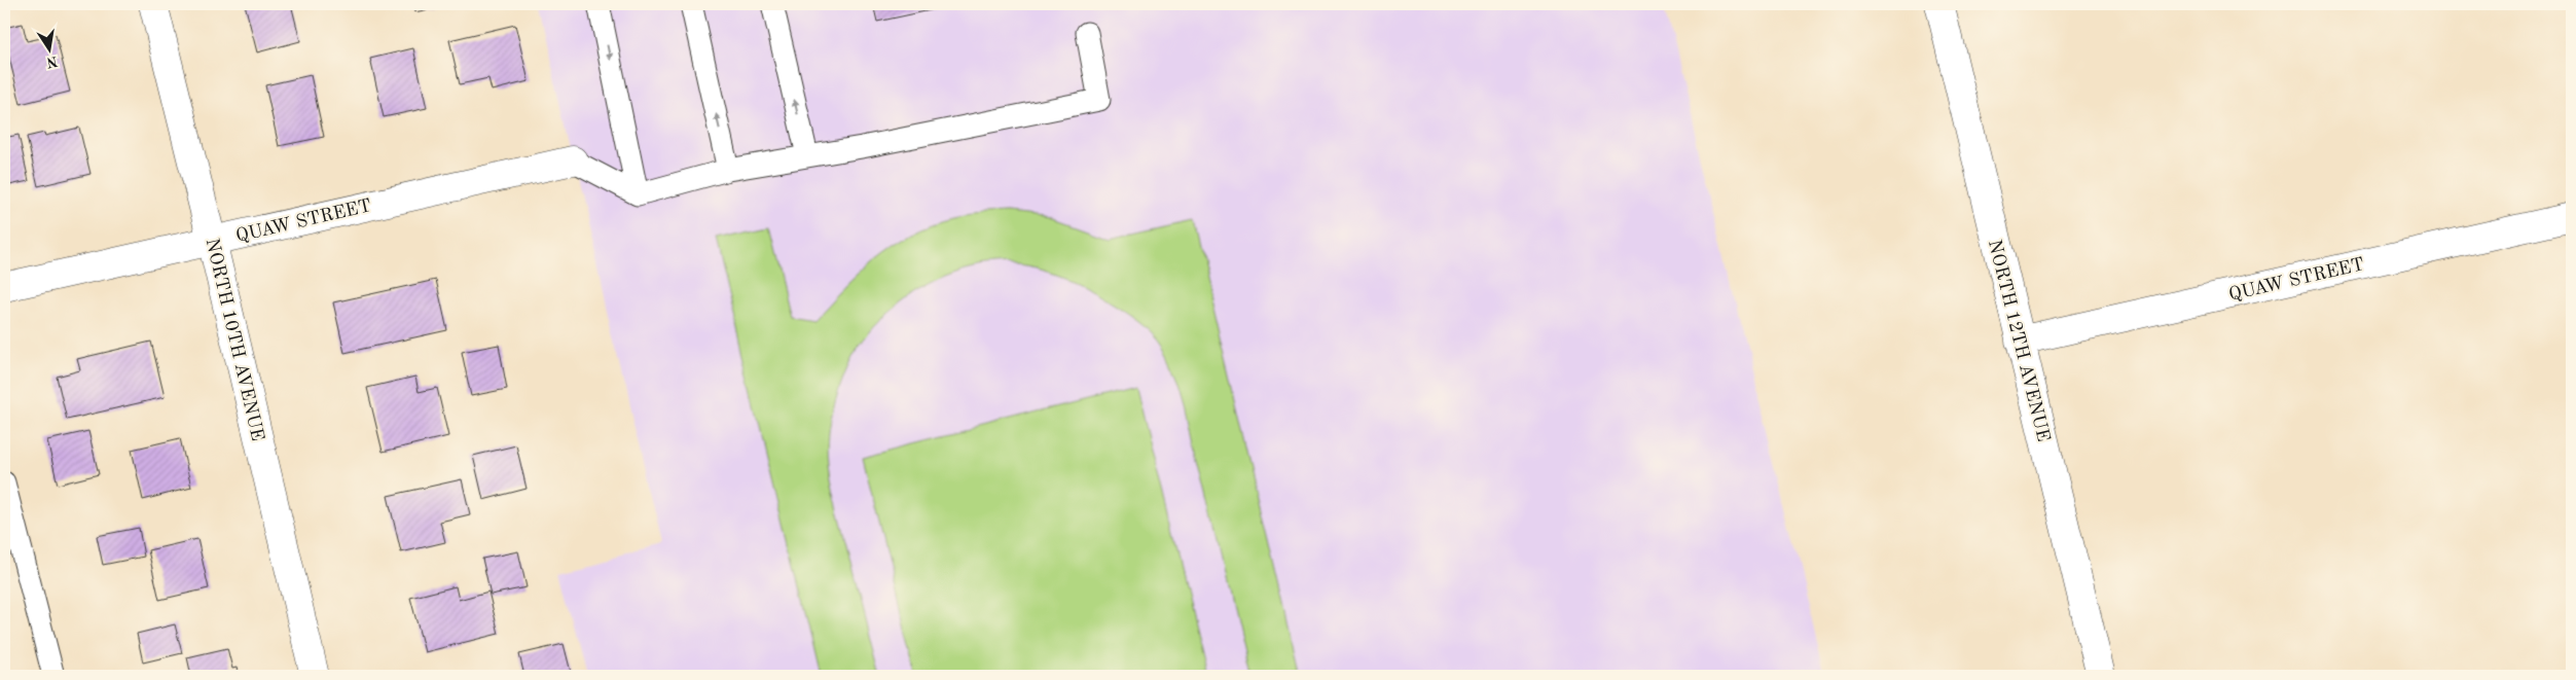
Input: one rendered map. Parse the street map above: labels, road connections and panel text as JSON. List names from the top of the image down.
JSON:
{
  "streets": {
    "street": ["QUAW STREET", "NORTH 10TH AVENUE", "NORTH 12TH AVENUE"]
  },
  "crossings": [
    ["QUAW STREET", "NORTH 10TH AVENUE"],
    ["QUAW STREET", "NORTH 12TH AVENUE"]
  ],
  "north": "bottom"
}
